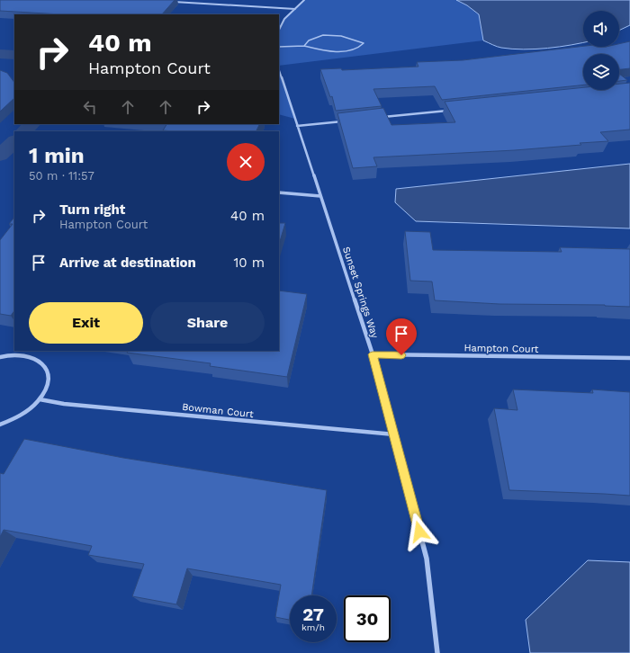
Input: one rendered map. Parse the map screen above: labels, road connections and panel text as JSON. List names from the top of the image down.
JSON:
{
  "streets": {
    "street": ["Sunset Springs Way", "Hampton Court", "Bowman Court"]
  },
  "crossings": [
    ["Sunset Springs Way", "Hampton Court"],
    ["Sunset Springs Way", "Bowman Court"]
  ],
  "page": {
    "turn": ["40 m", "Hampton Court"],
    "heading": ["1 min", "50 m · 11:57"],
    "list": [
      {
        "name": "Turn right",
        "note": "Hampton Court",
        "value": "40 m"
      },
      {
        "name": "Arrive at destination",
        "value": "10 m"
      }
    ],
    "buttons": ["Exit", "Share"],
    "speed": "27 km/h",
    "limit": "30"
  }
}
